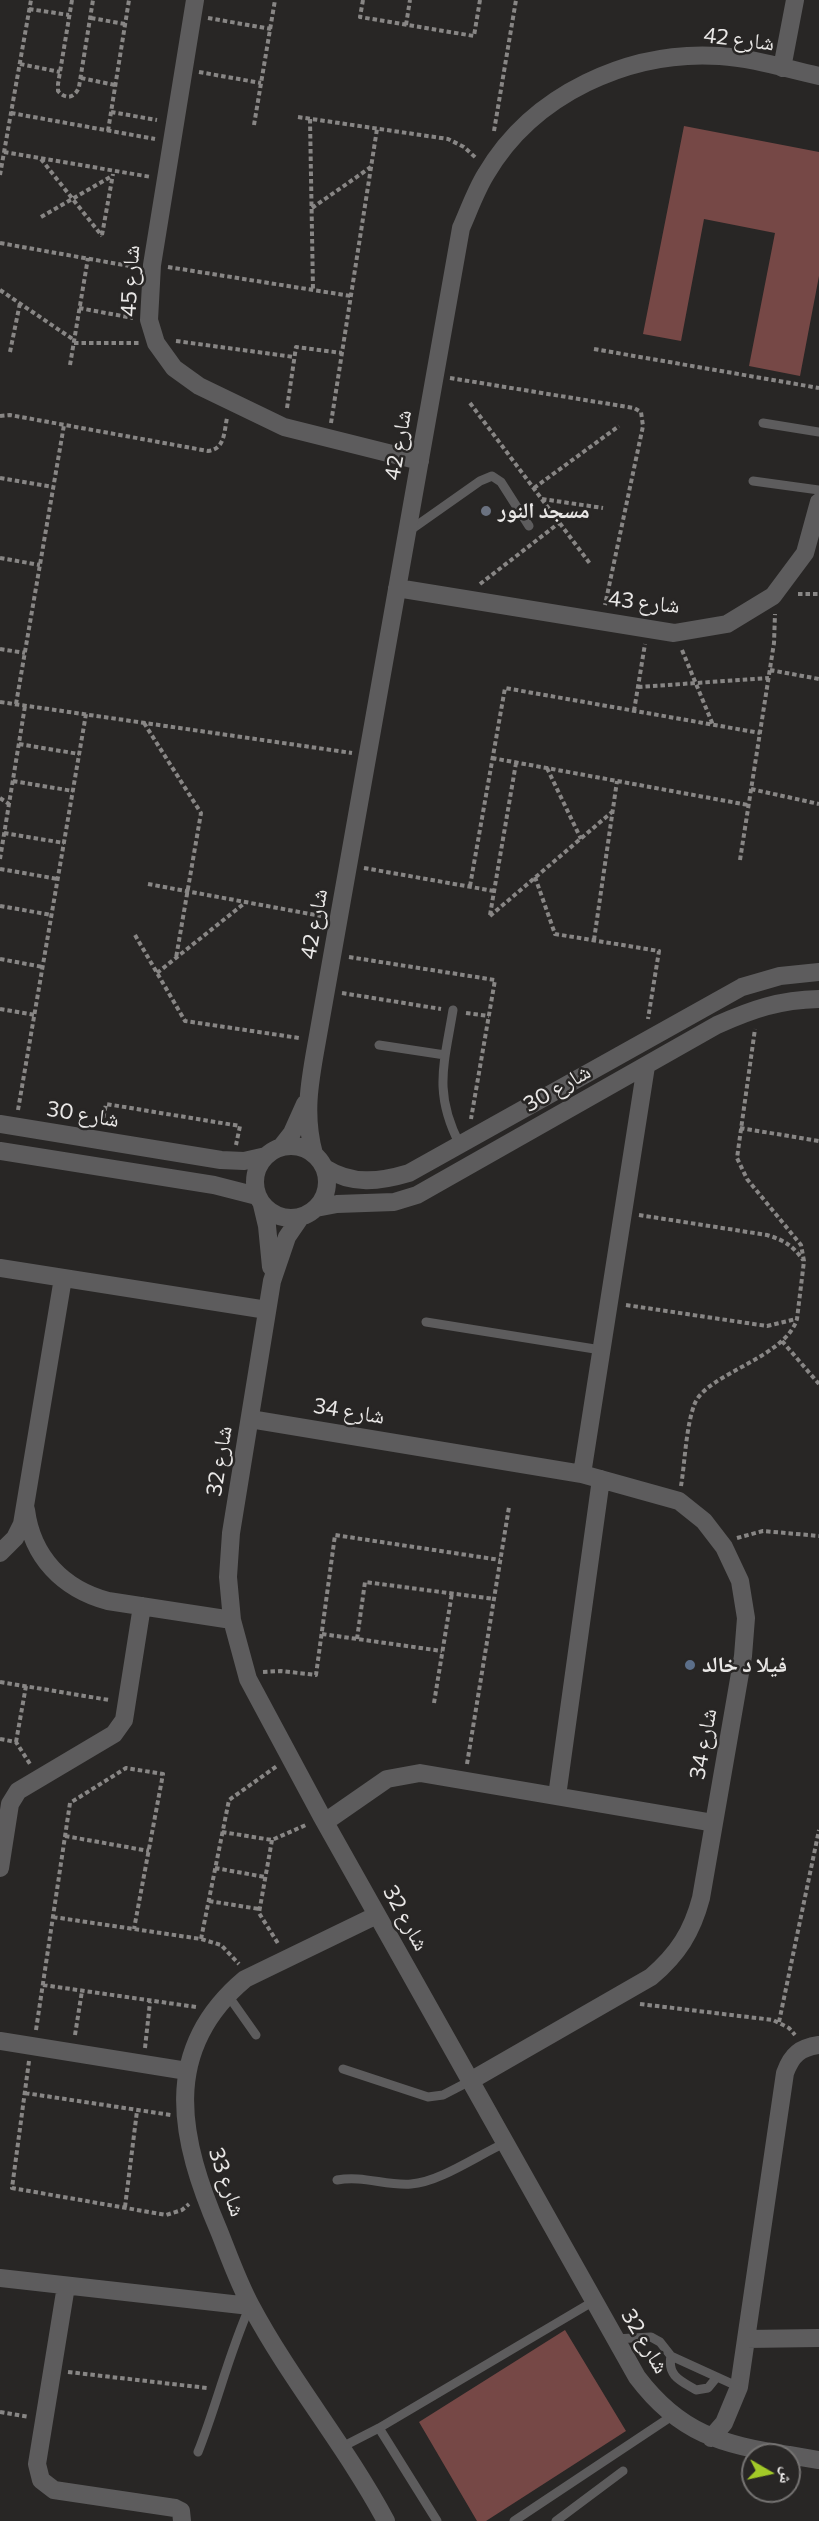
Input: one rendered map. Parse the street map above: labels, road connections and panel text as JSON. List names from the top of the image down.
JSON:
{
  "streets": {
    "street": [
      "شارع 42",
      "شارع 45",
      "شارع 43",
      "شارع 30",
      "شارع 34",
      "شارع 32",
      "شارع 33"
    ]
  },
  "crossings": [
    ["شارع 42", "شارع 45"],
    ["شارع 42", "شارع 43"],
    ["شارع 42", "شارع 30"],
    ["شارع 42", "شارع 32"],
    ["شارع 30", "شارع 32"],
    ["شارع 34", "شارع 32"],
    ["شارع 32", "شارع 33"]
  ],
  "places": ["مسجد النور", "فيلا د خالد"],
  "north": "right"
}
